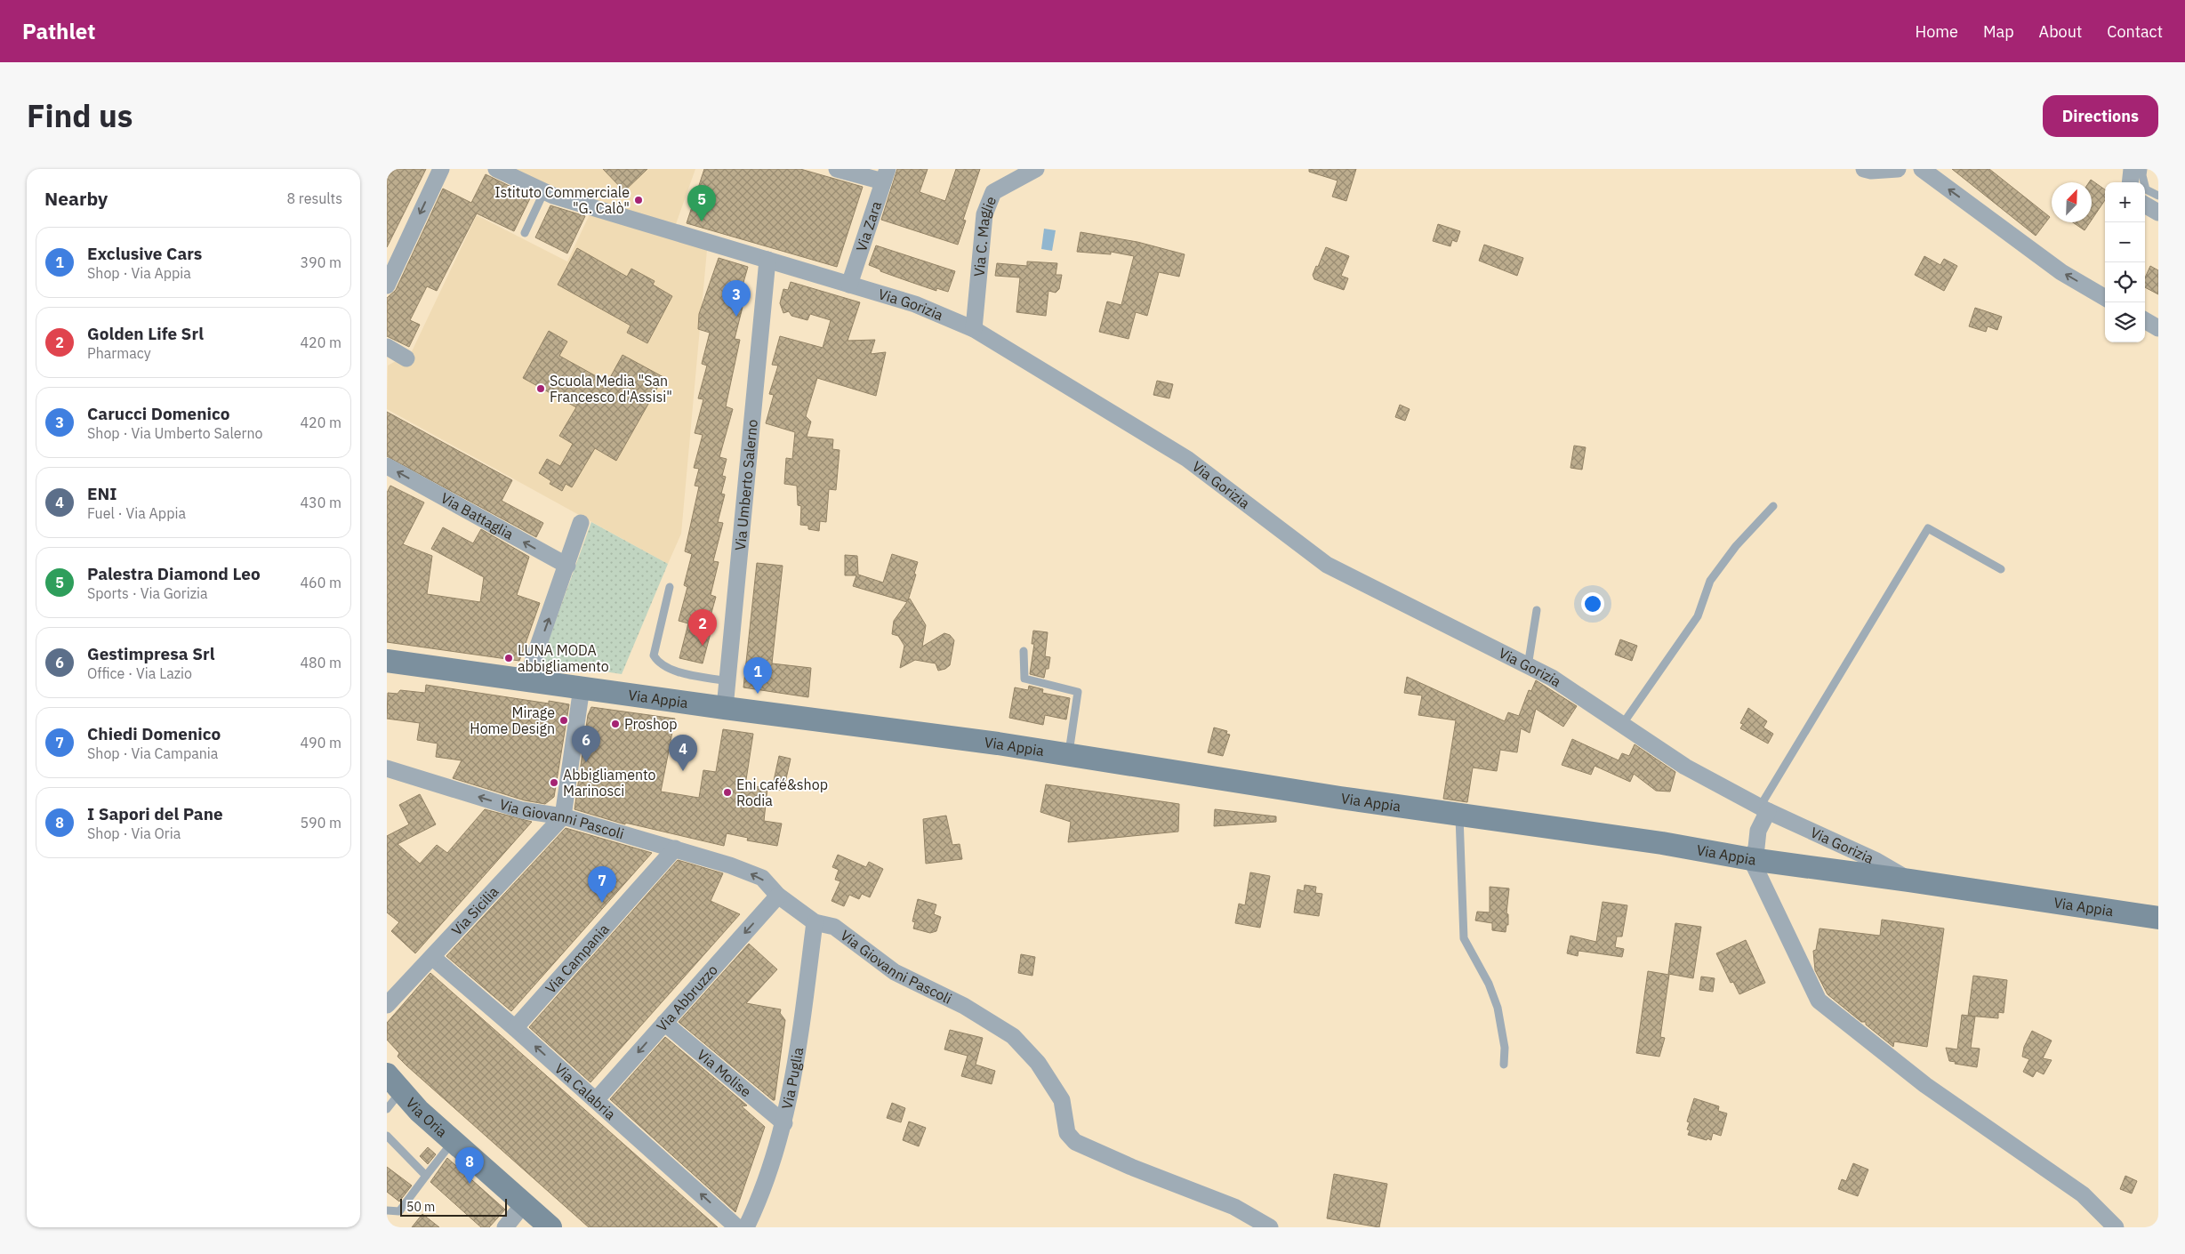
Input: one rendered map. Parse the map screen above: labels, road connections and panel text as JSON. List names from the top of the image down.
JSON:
{
  "streets": {
    "main road": ["Via Appia", "Via Oria"],
    "street": [
      "Via Zara",
      "Via C. Maglie",
      "Via Gorizia",
      "Via Umberto Salerno",
      "Via Battaglia",
      "Via Giovanni Pascoli",
      "Via Sicilia",
      "Via Campania",
      "Via Abbruzzo",
      "Via Molise",
      "Via Puglia",
      "Via Calabria"
    ]
  },
  "crossings": [
    ["Via Zara", "Via Gorizia"],
    ["Via C. Maglie", "Via Gorizia"],
    ["Via Gorizia", "Via Umberto Salerno"],
    ["Via Gorizia", "Via Appia"],
    ["Via Umberto Salerno", "Via Appia"],
    ["Via Giovanni Pascoli", "Via Sicilia"],
    ["Via Giovanni Pascoli", "Via Campania"],
    ["Via Giovanni Pascoli", "Via Abbruzzo"],
    ["Via Giovanni Pascoli", "Via Puglia"],
    ["Via Sicilia", "Via Calabria"],
    ["Via Campania", "Via Calabria"],
    ["Via Abbruzzo", "Via Molise"],
    ["Via Abbruzzo", "Via Calabria"],
    ["Via Molise", "Via Puglia"]
  ],
  "one_way": ["Via Battaglia", "Via Abbruzzo", "Via Calabria"],
  "places": [
    "Istituto Commerciale \"G. Calò\"",
    "Scuola Media \"San Francesco d'Assisi\"",
    "LUNA MODA abbigliamento",
    "Mirage Home Design",
    "Proshop",
    "Abbigliamento Marinosci",
    "Eni café&shop Rodia"
  ],
  "scale_bar": "50 m",
  "north": "top right",
  "page": {
    "header": "Pathlet",
    "nav": [
      "Home",
      "Map",
      "About",
      "Contact"
    ],
    "title": "Find us",
    "buttons": "Directions",
    "heading": ["Nearby", "8 results"],
    "map_buttons": ["+", "−"],
    "pins": [
      "5",
      "3",
      "2",
      "1",
      "6",
      "4",
      "7",
      "8"
    ],
    "list": [
      {
        "mark": "1",
        "name": "Exclusive Cars",
        "note": "Shop · Via Appia",
        "value": "390 m"
      },
      {
        "mark": "2",
        "name": "Golden Life Srl",
        "note": "Pharmacy",
        "value": "420 m"
      },
      {
        "mark": "3",
        "name": "Carucci Domenico",
        "note": "Shop · Via Umberto Salerno",
        "value": "420 m"
      },
      {
        "mark": "4",
        "name": "ENI",
        "note": "Fuel · Via Appia",
        "value": "430 m"
      },
      {
        "mark": "5",
        "name": "Palestra Diamond Leo",
        "note": "Sports · Via Gorizia",
        "value": "460 m"
      },
      {
        "mark": "6",
        "name": "Gestimpresa Srl",
        "note": "Office · Via Lazio",
        "value": "480 m"
      },
      {
        "mark": "7",
        "name": "Chiedi Domenico",
        "note": "Shop · Via Campania",
        "value": "490 m"
      },
      {
        "mark": "8",
        "name": "I Sapori del Pane",
        "note": "Shop · Via Oria",
        "value": "590 m"
      }
    ],
    "scale": "50 m"
  }
}
